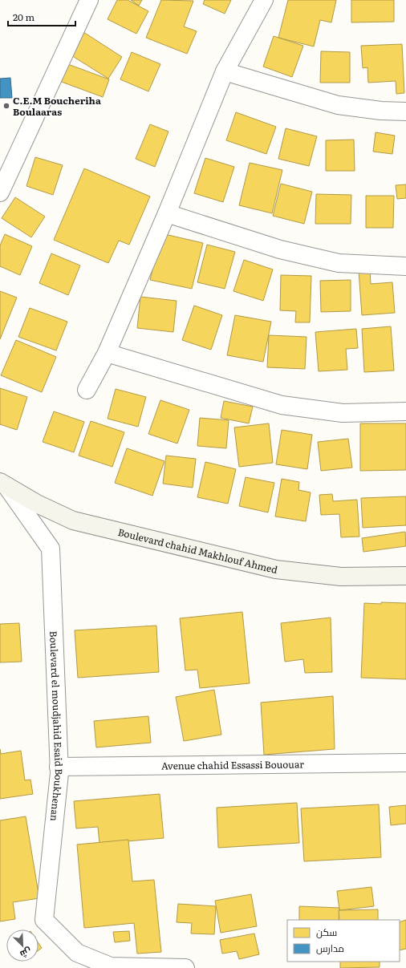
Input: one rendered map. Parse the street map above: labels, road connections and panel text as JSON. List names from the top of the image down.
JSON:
{
  "streets": {
    "main road": ["Boulevard chahid Makhlouf Ahmed"],
    "street": ["Boulevard el moudjahid Esaid Boukhenan", "Avenue chahid Essassi Bououar"]
  },
  "crossings": [
    ["Boulevard chahid Makhlouf Ahmed", "Boulevard el moudjahid Esaid Boukhenan"],
    ["Boulevard el moudjahid Esaid Boukhenan", "Avenue chahid Essassi Bououar"]
  ],
  "places": ["C.E.M Boucheriha Boulaaras"],
  "legend": ["سكن", "مدارس"],
  "scale_bar": "20 m",
  "north": "bottom right"
}
